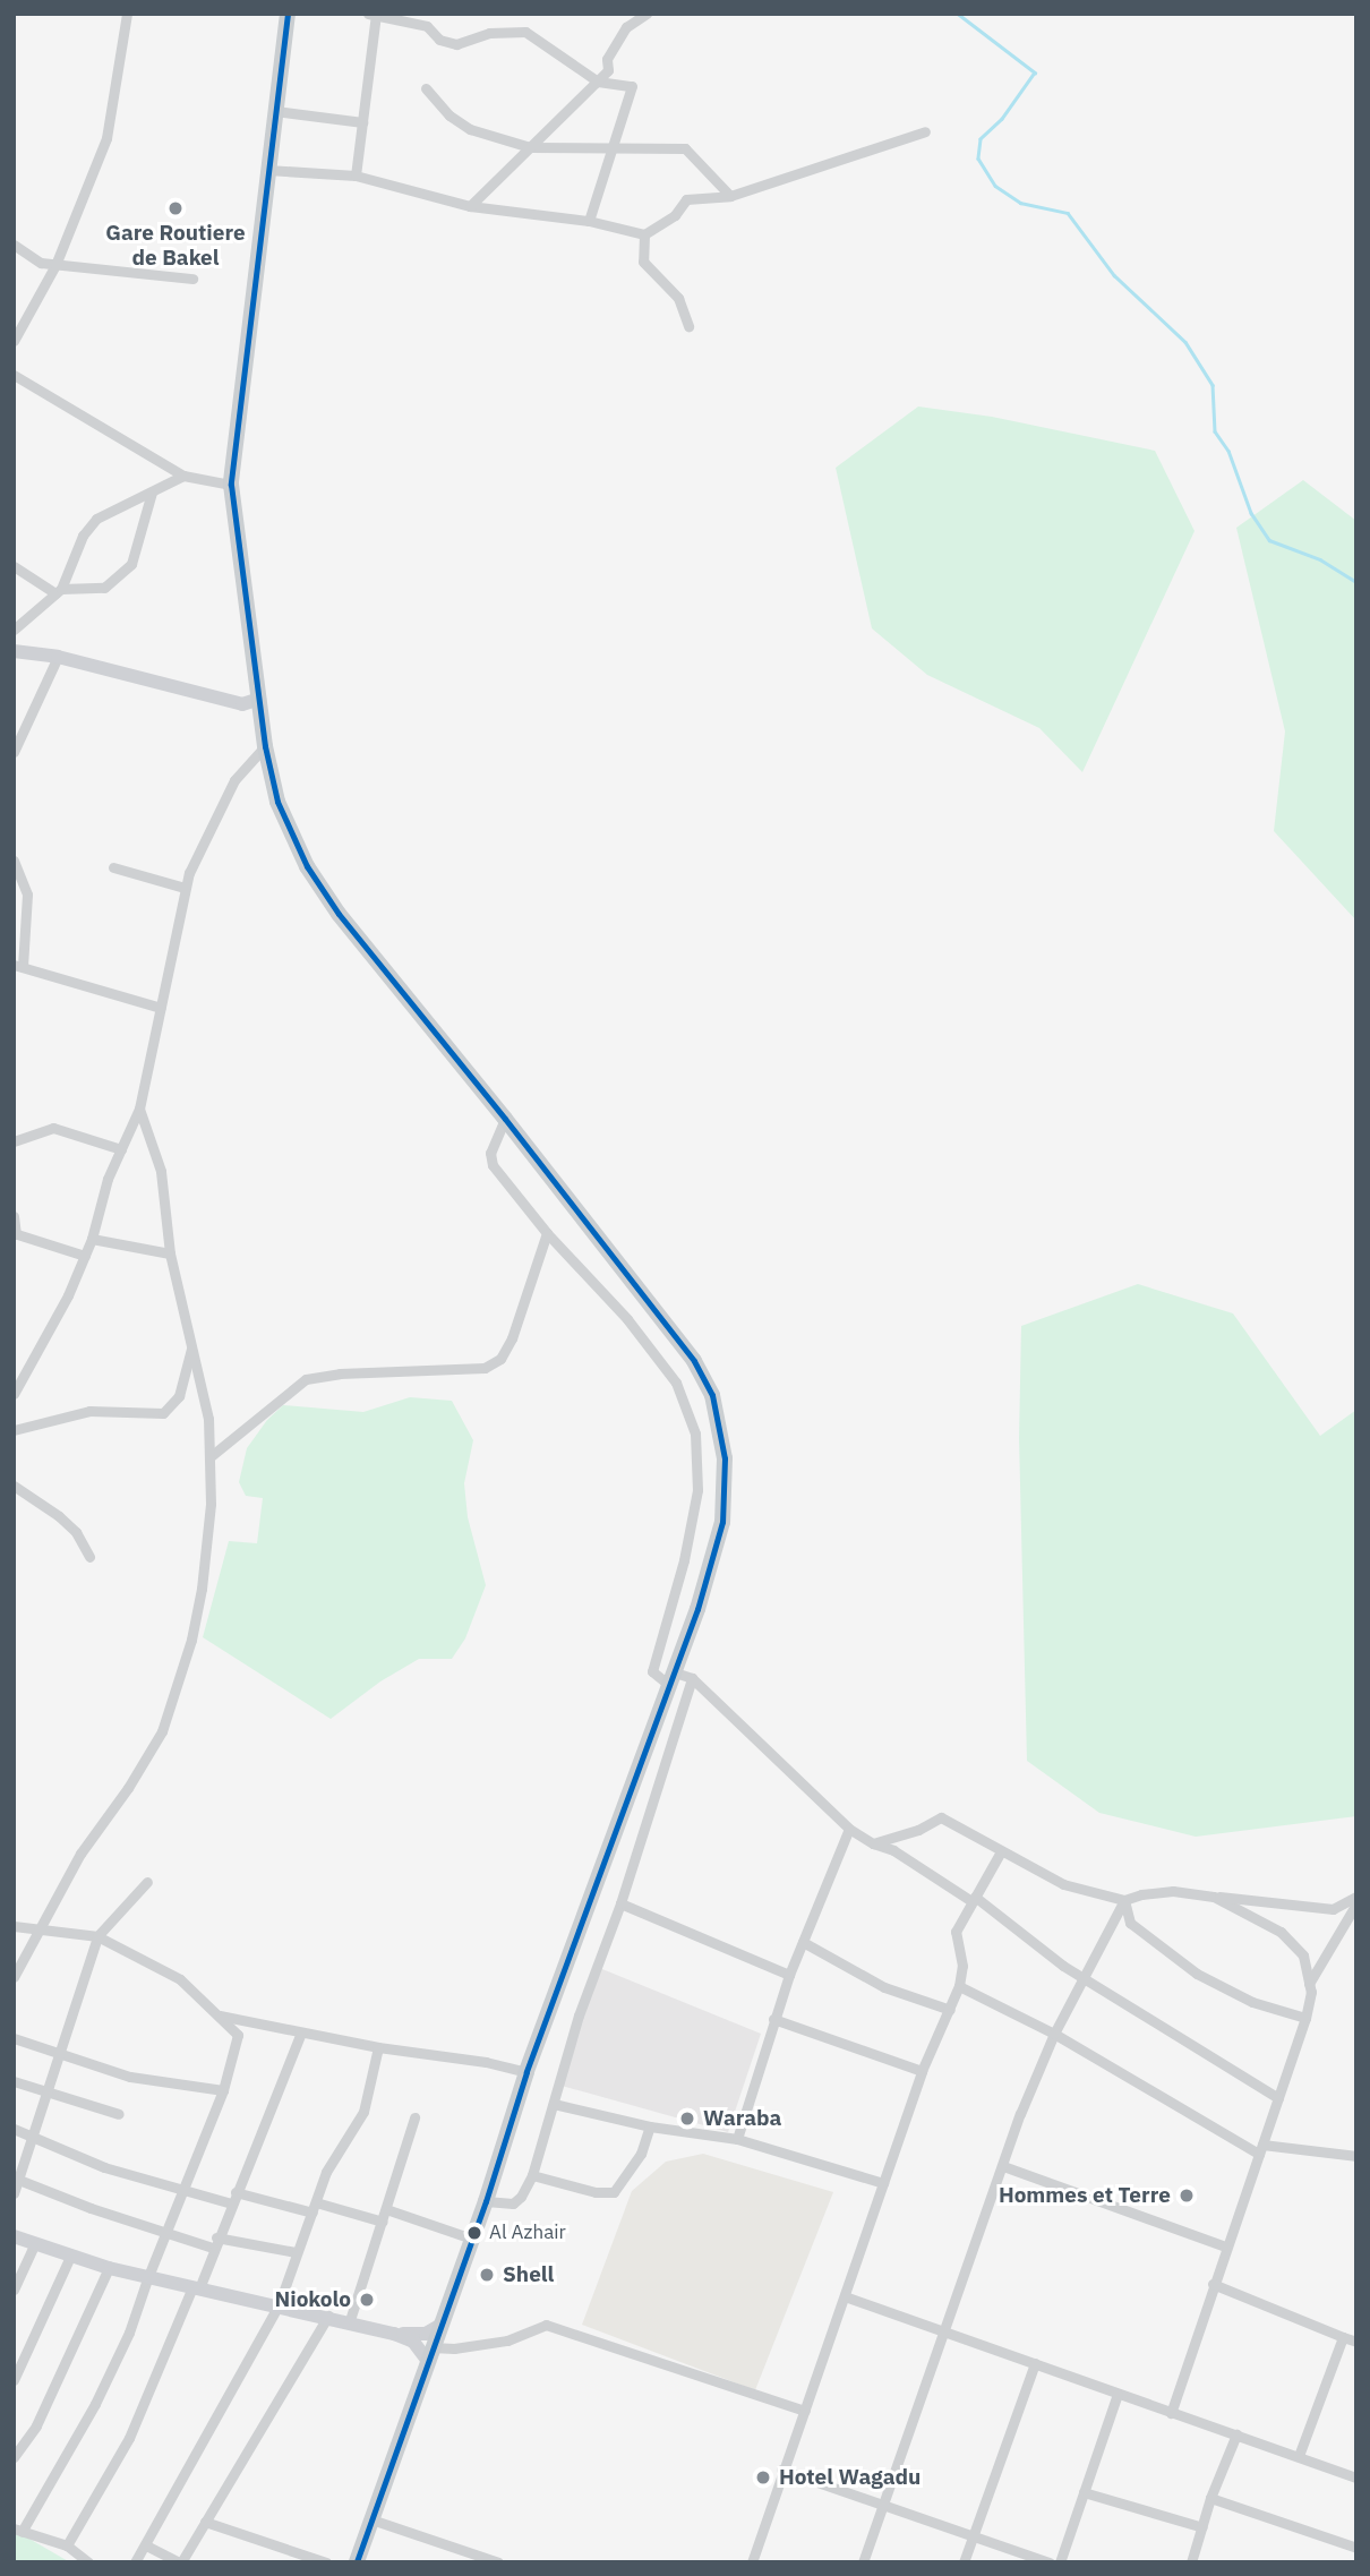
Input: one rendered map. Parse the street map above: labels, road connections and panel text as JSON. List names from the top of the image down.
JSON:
{
  "places": [
    "Gare Routiere de Bakel",
    "Waraba",
    "Hommes et Terre",
    "Al Azhair",
    "Shell",
    "Niokolo",
    "Hotel Wagadu"
  ]
}
